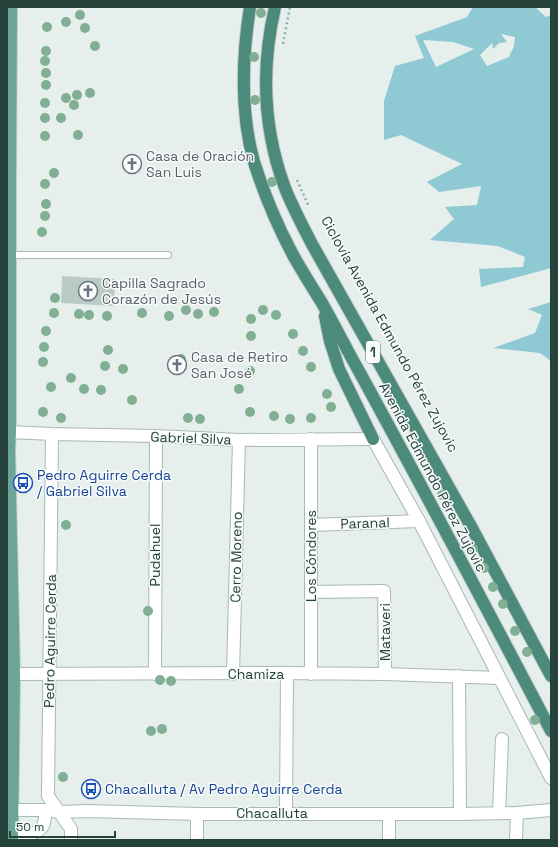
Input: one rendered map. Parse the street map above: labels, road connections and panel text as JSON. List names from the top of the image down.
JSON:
{
  "streets": {
    "highway": ["1", "Avenida Edmundo Pérez Zujovic"],
    "street": [
      "Gabriel Silva",
      "Paranal",
      "Pudahuel",
      "Los Cóndores",
      "Cerro Moreno",
      "Mataveri",
      "Pedro Aguirre Cerda",
      "Chamiza",
      "Chacalluta"
    ],
    "path": ["Ciclovía Avenida Edmundo Pérez Zujovic"]
  },
  "crossings": [
    ["Gabriel Silva", "Pudahuel"],
    ["Gabriel Silva", "Los Cóndores"],
    ["Gabriel Silva", "Cerro Moreno"],
    ["Gabriel Silva", "Pedro Aguirre Cerda"],
    ["Paranal", "Los Cóndores"],
    ["Pudahuel", "Chamiza"],
    ["Los Cóndores", "Mataveri"],
    ["Los Cóndores", "Chamiza"],
    ["Cerro Moreno", "Chamiza"],
    ["Mataveri", "Chamiza"],
    ["Pedro Aguirre Cerda", "Chamiza"],
    ["Pedro Aguirre Cerda", "Chacalluta"]
  ],
  "places": {
    "church": ["Casa de Oración San Luis", "Capilla Sagrado Corazón de Jesús", "Casa de Retiro San José"],
    "bus stop": ["Pedro Aguirre Cerda / Gabriel Silva", "Chacalluta / Av Pedro Aguirre Cerda"]
  },
  "scale_bar": "50 m"
}
